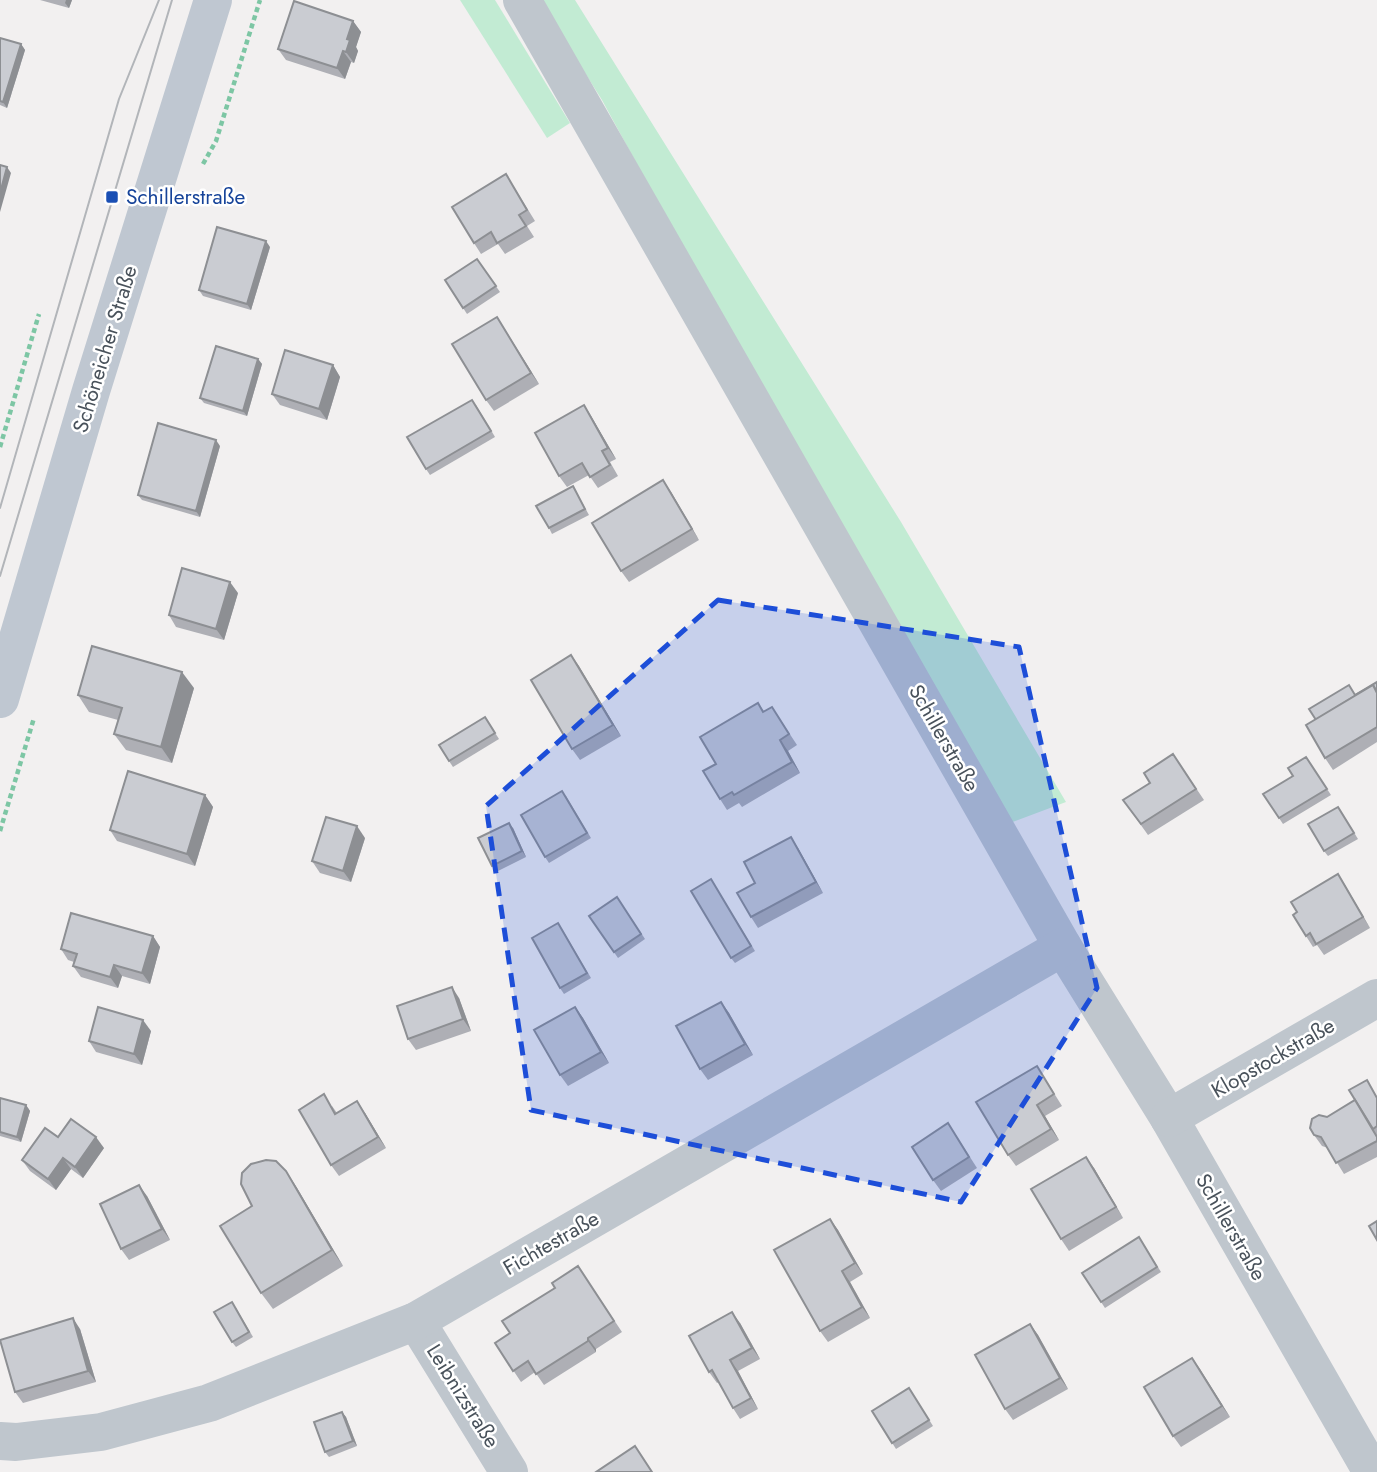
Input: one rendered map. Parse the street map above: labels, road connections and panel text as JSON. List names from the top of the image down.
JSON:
{
  "streets": {
    "main road": ["Schöneicher Straße"],
    "street": [
      "Schillerstraße",
      "Klopstockstraße",
      "Fichtestraße",
      "Leibnizstraße"
    ]
  },
  "crossings": [
    ["Schillerstraße", "Klopstockstraße"],
    ["Schillerstraße", "Fichtestraße"],
    ["Fichtestraße", "Leibnizstraße"]
  ],
  "places": {
    "transit": ["Schillerstraße"]
  }
}
